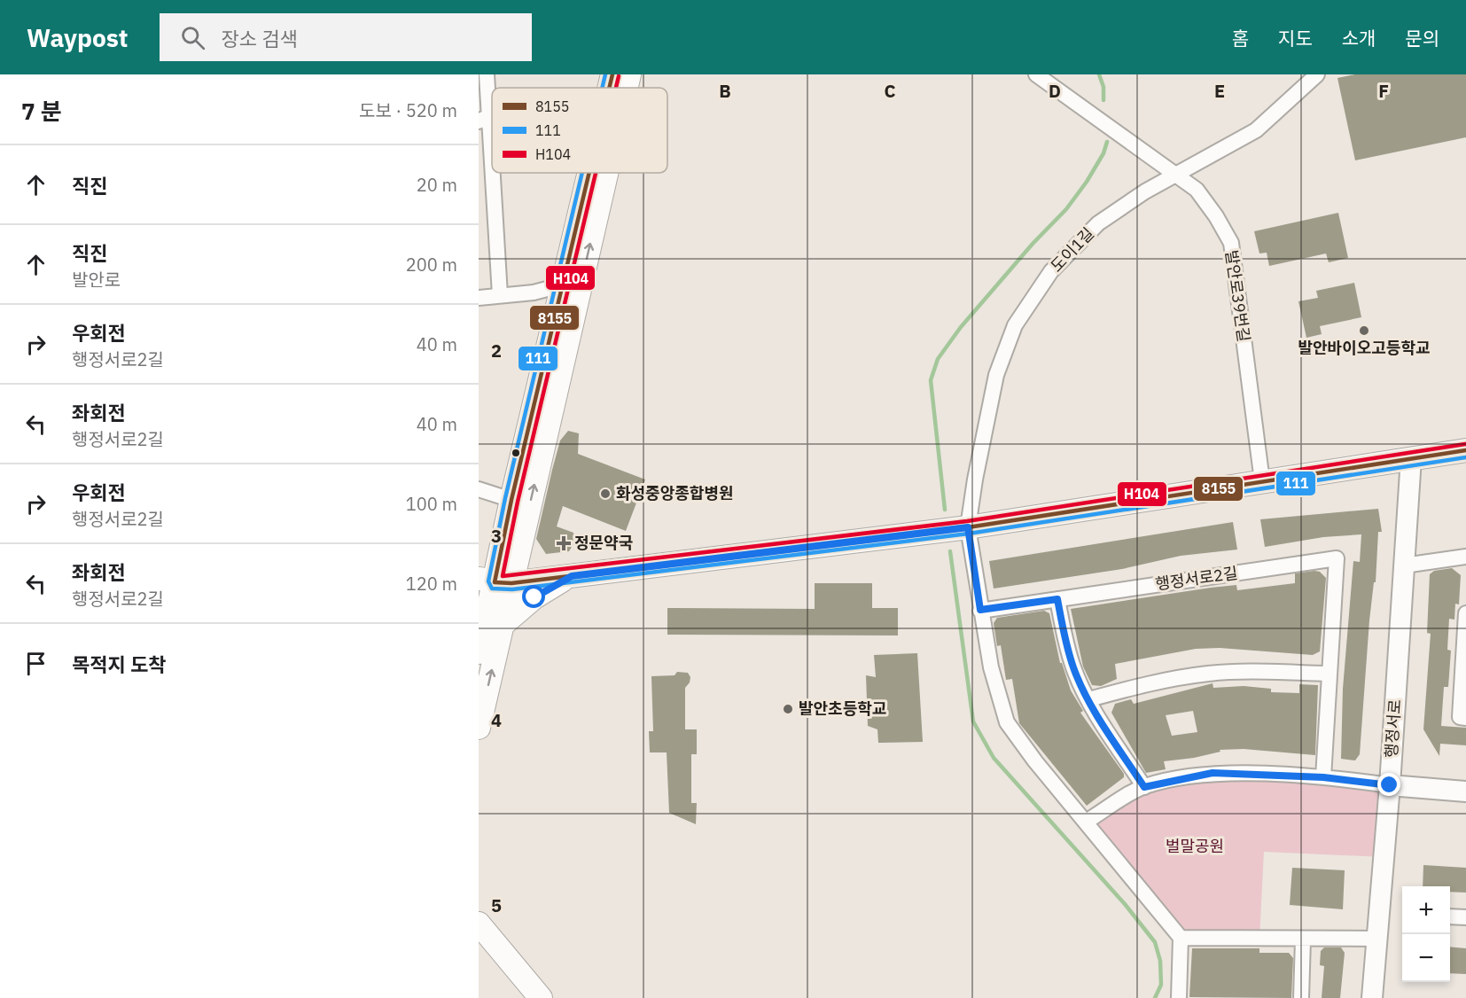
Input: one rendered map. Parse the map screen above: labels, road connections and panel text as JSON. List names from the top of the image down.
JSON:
{
  "streets": {
    "street": [
      "도이1길",
      "발안로39번길",
      "행정서로2길",
      "행정서로"
    ]
  },
  "crossings": [
    ["도이1길", "발안로39번길"]
  ],
  "parks": ["벌말공원"],
  "places": {
    "other": ["발안바이오고등학교", "화성중앙종합병원", "발안초등학교"],
    "health": ["정문약국"]
  },
  "lines": ["transit line 8155", "transit line 111", "transit line H104"],
  "legend": ["8155", "111", "H104"],
  "page": {
    "header": "Waypost",
    "search": "장소 검색",
    "nav": [
      "홈",
      "지도",
      "소개",
      "문의"
    ],
    "heading": ["7 분", "도보 · 520 m"],
    "list": [
      ["직진", "20 m"],
      ["직진", "발안로", "200 m"],
      ["우회전", "행정서로2길", "40 m"],
      ["좌회전", "행정서로2길", "40 m"],
      ["우회전", "행정서로2길", "100 m"],
      ["좌회전", "행정서로2길", "120 m"],
      "목적지 도착"
    ],
    "map_buttons": ["+", "−"]
  },
  "grid": {
    "columns": [
      "B",
      "C",
      "D",
      "E",
      "F"
    ],
    "rows": [
      "2",
      "3",
      "4",
      "5"
    ]
  }
}
